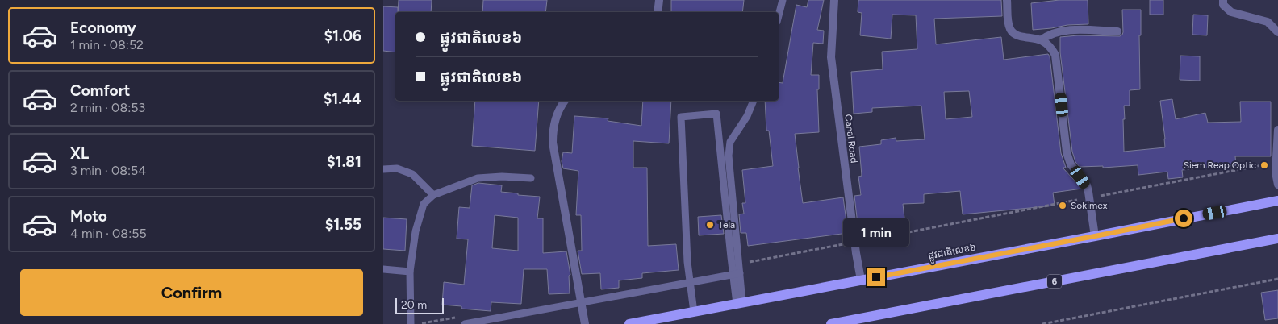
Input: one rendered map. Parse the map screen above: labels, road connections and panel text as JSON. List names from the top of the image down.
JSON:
{
  "streets": {
    "main road": ["ផ្លូវជាតិលេខ៦", "6"],
    "street": ["Canal Road"]
  },
  "crossings": [
    ["Canal Road", "ផ្លូវជាតិលេខ៦"]
  ],
  "places": ["Siem Reap Optic", "Sokimex", "Tela"],
  "scale_bar": "20 m",
  "page": {
    "list": [
      {
        "name": "Economy",
        "note": "1 min · 08:52",
        "value": "$1.06"
      },
      {
        "name": "Comfort",
        "note": "2 min · 08:53",
        "value": "$1.44"
      },
      {
        "name": "XL",
        "note": "3 min · 08:54",
        "value": "$1.81"
      },
      {
        "name": "Moto",
        "note": "4 min · 08:55",
        "value": "$1.55"
      }
    ],
    "banner": ["ផ្លូវជាតិលេខ៦", "ផ្លូវជាតិលេខ៦"],
    "bubble": "1 min",
    "buttons": "Confirm",
    "scale": "20 m"
  }
}
